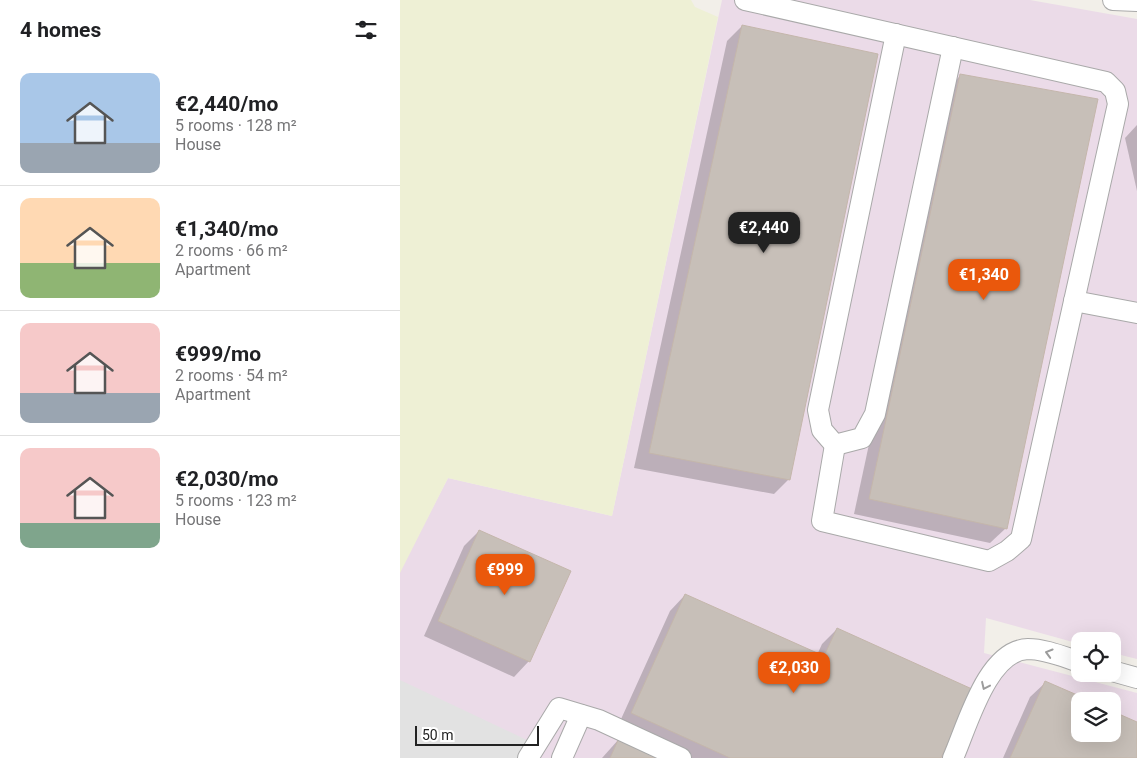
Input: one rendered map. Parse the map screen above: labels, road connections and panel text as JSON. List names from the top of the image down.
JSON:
{
  "scale_bar": "50 m",
  "page": {
    "heading": "4 homes",
    "list": [
      {
        "name": "€2,440/mo",
        "note": "5 rooms · 128 m² · House"
      },
      {
        "name": "€1,340/mo",
        "note": "2 rooms · 66 m² · Apartment"
      },
      {
        "name": "€999/mo",
        "note": "2 rooms · 54 m² · Apartment"
      },
      {
        "name": "€2,030/mo",
        "note": "5 rooms · 123 m² · House"
      }
    ],
    "price": [
      "€2,440",
      "€1,340",
      "€999",
      "€2,030"
    ],
    "scale": "50 m"
  }
}
